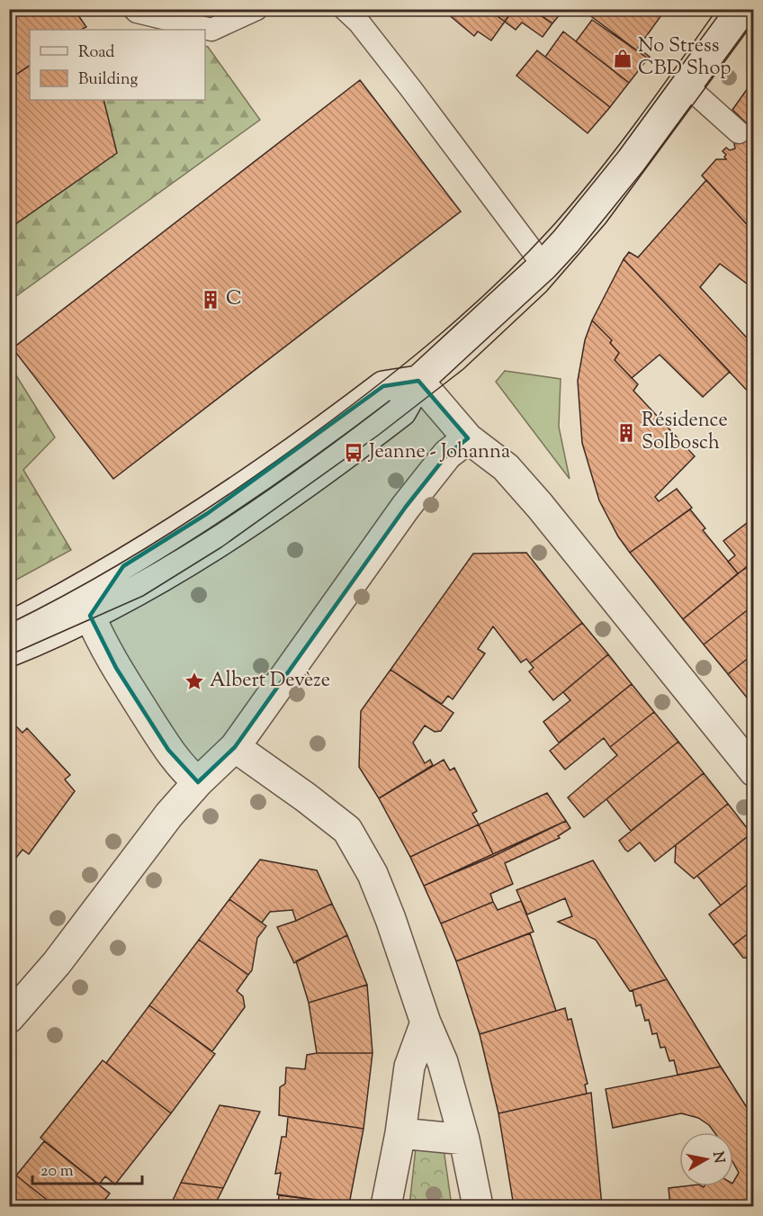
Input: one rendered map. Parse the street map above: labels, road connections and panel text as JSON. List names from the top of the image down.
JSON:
{
  "places": {
    "shop": ["No Stress CBD Shop"],
    "building": ["C", "Résidence Solbosch"],
    "bus stop": ["Jeanne - Johanna"],
    "place": ["Albert Devèze"]
  },
  "legend": ["Road", "Building"],
  "scale_bar": "20 m",
  "north": "right"
}
